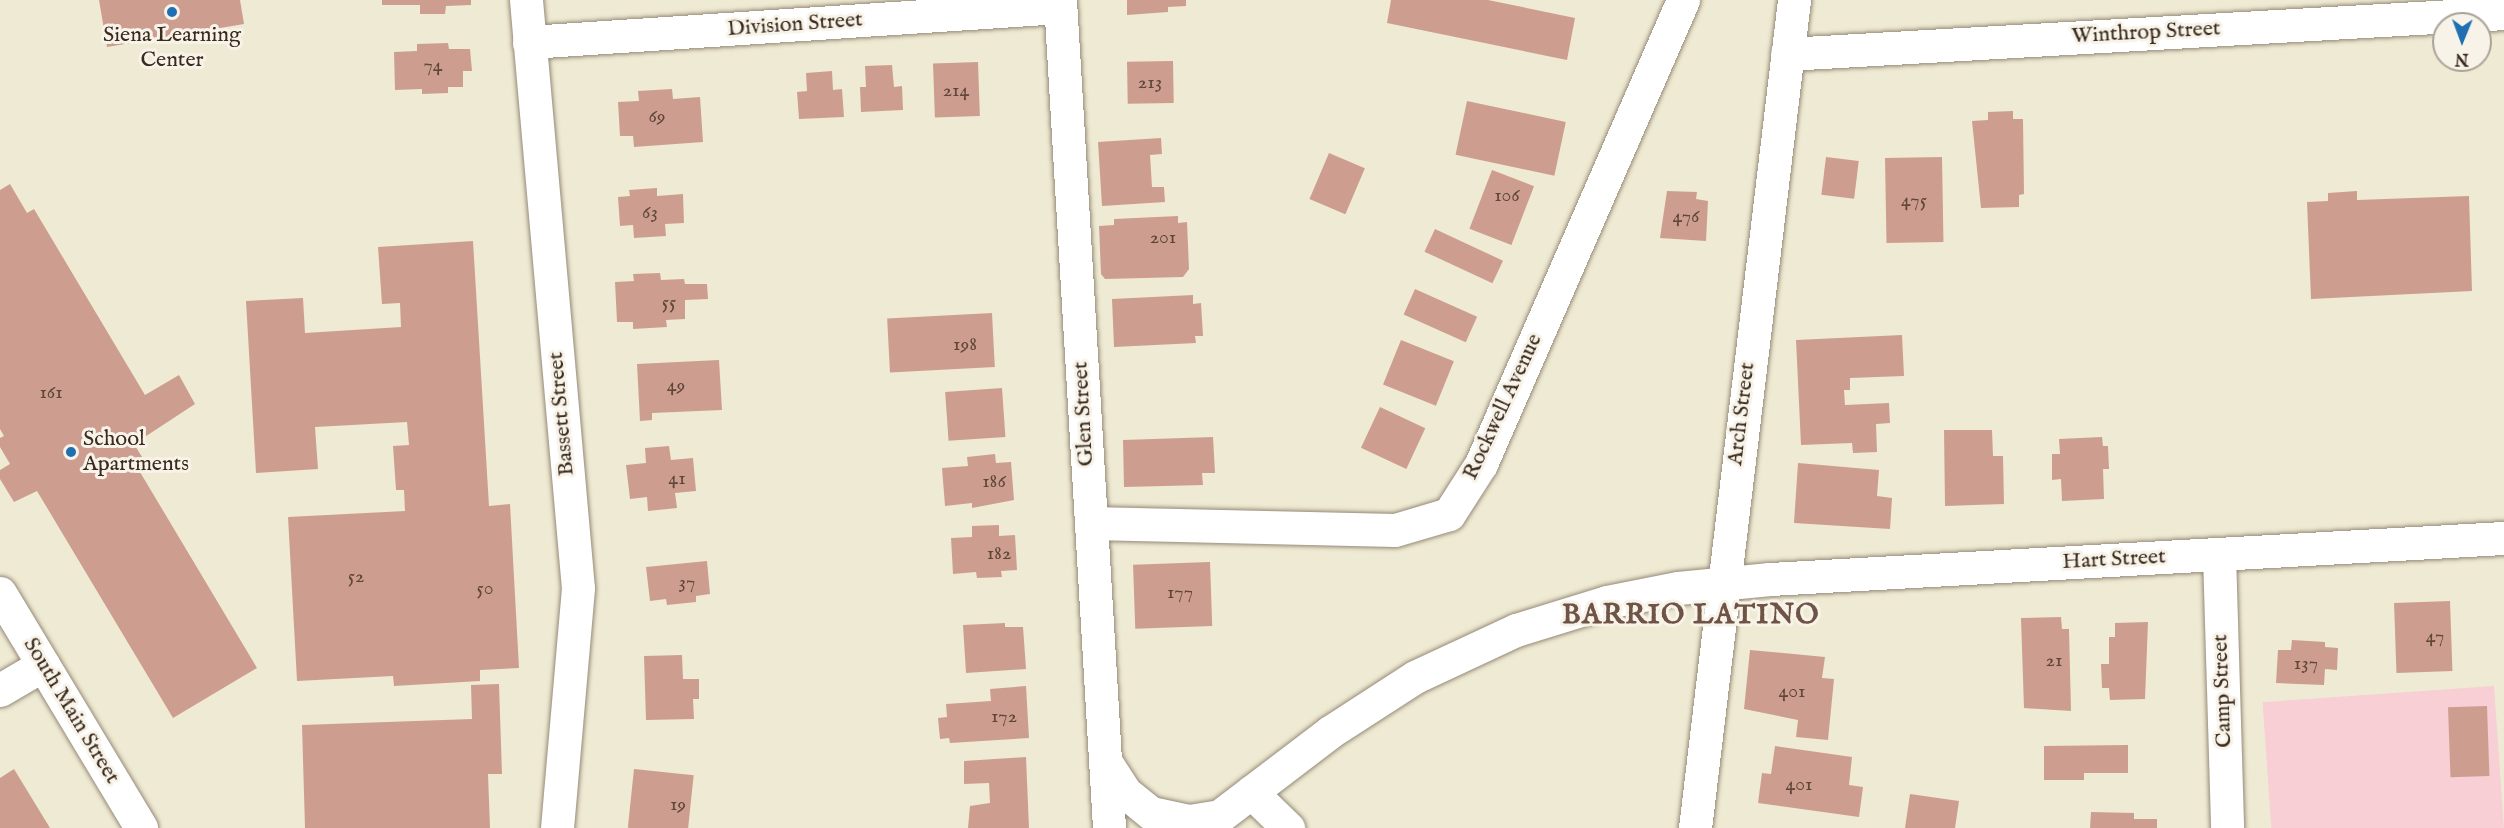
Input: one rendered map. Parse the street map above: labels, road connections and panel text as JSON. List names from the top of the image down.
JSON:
{
  "streets": {
    "street": [
      "Division Street",
      "Winthrop Street",
      "Rockwell Avenue",
      "Bassett Street",
      "Glen Street",
      "Arch Street",
      "Hart Street",
      "Camp Street",
      "South Main Street"
    ]
  },
  "crossings": [
    ["Division Street", "Bassett Street"],
    ["Division Street", "Glen Street"],
    ["Winthrop Street", "Arch Street"],
    ["Rockwell Avenue", "Glen Street"],
    ["Arch Street", "Hart Street"],
    ["Hart Street", "Camp Street"]
  ],
  "districts": ["BARRIO LATINO"],
  "places": ["Siena Learning Center", "School Apartments"],
  "house_numbers": [
    "74",
    "213",
    "214",
    "69",
    "106",
    "475",
    "63",
    "476",
    "201",
    "55",
    "198",
    "49",
    "161",
    "41",
    "186",
    "182",
    "52",
    "37",
    "50",
    "177",
    "47",
    "21",
    "137",
    "401",
    "172",
    "401",
    "19"
  ],
  "north": "bottom"
}
